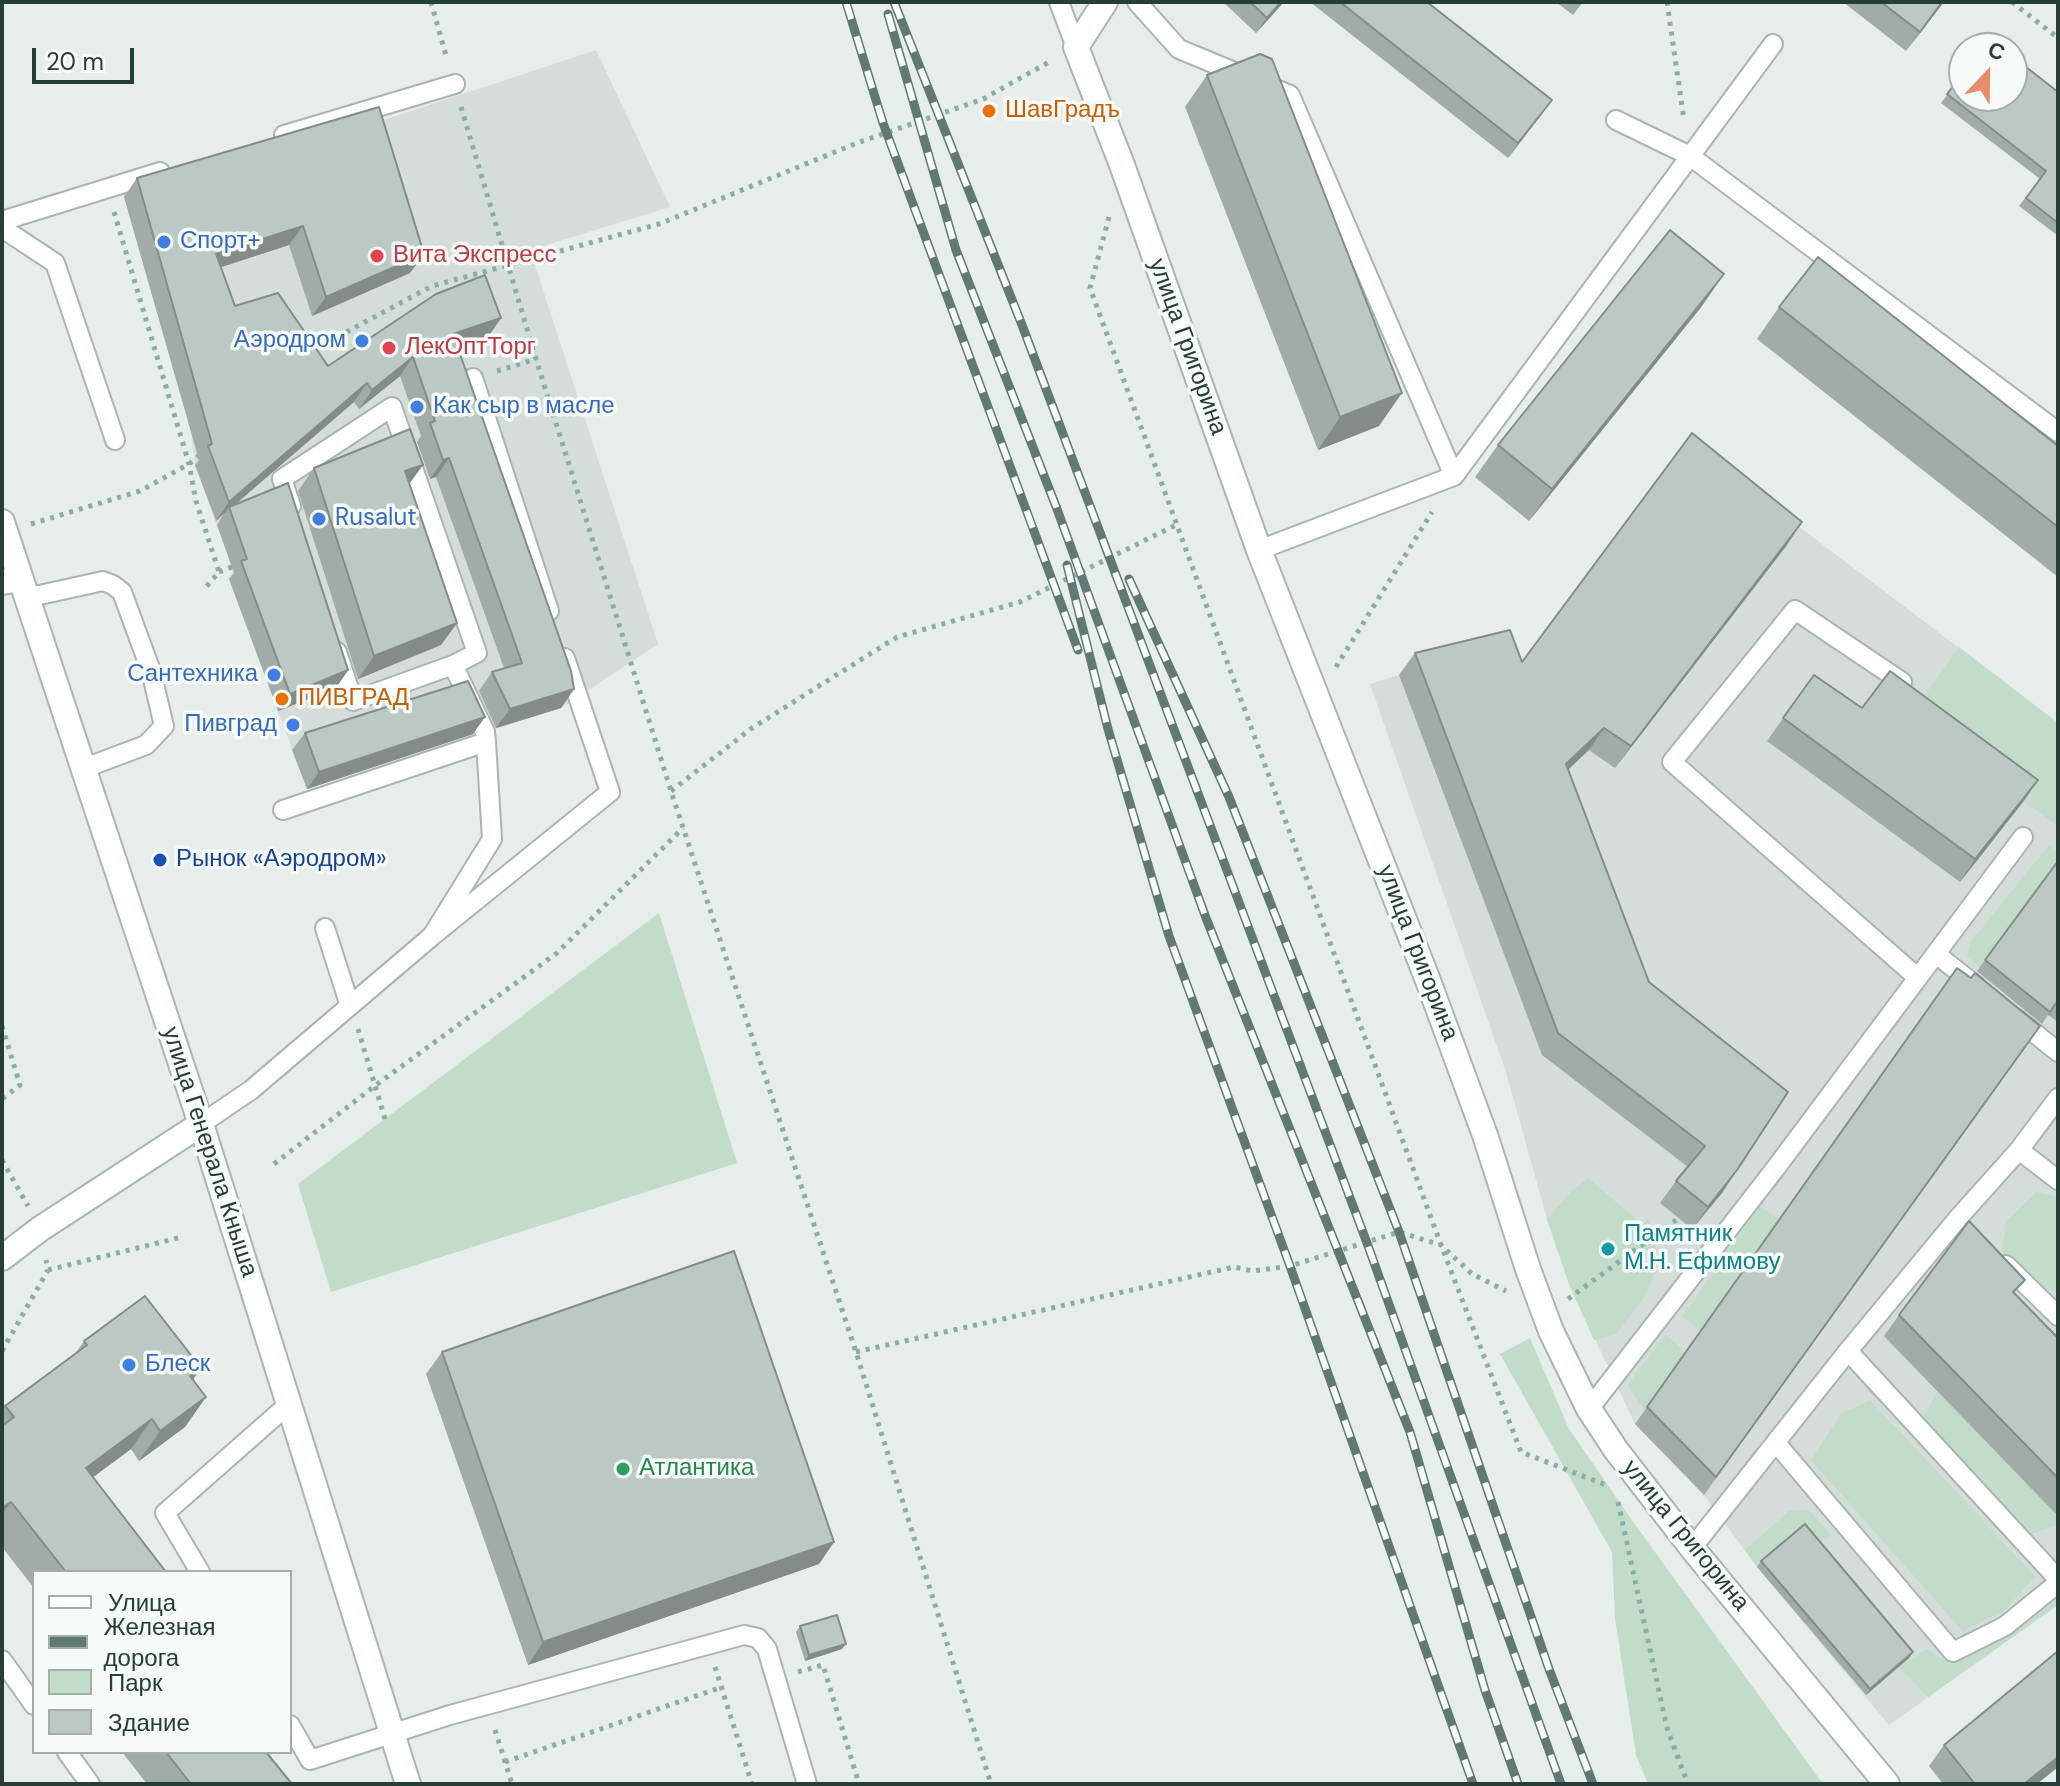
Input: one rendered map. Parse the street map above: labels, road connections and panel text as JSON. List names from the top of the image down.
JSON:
{
  "streets": {
    "street": ["улица Григорина", "улица Генерала Кныша"]
  },
  "places": [
    "ШавГрадъ",
    "Спорт+",
    "Вита Экспресс",
    "Аэродром",
    "ЛекОптТорг",
    "Как сыр в масле",
    "Rusalut",
    "Сантехника",
    "ПИВГРАД",
    "Пивград",
    "Рынок «Аэродром»",
    "Памятник М.Н. Ефимову",
    "Блеск",
    "Атлантика"
  ],
  "legend": [
    "Улица",
    "Железная дорога",
    "Парк",
    "Здание"
  ],
  "scale_bar": "20 m",
  "north": "top"
}
